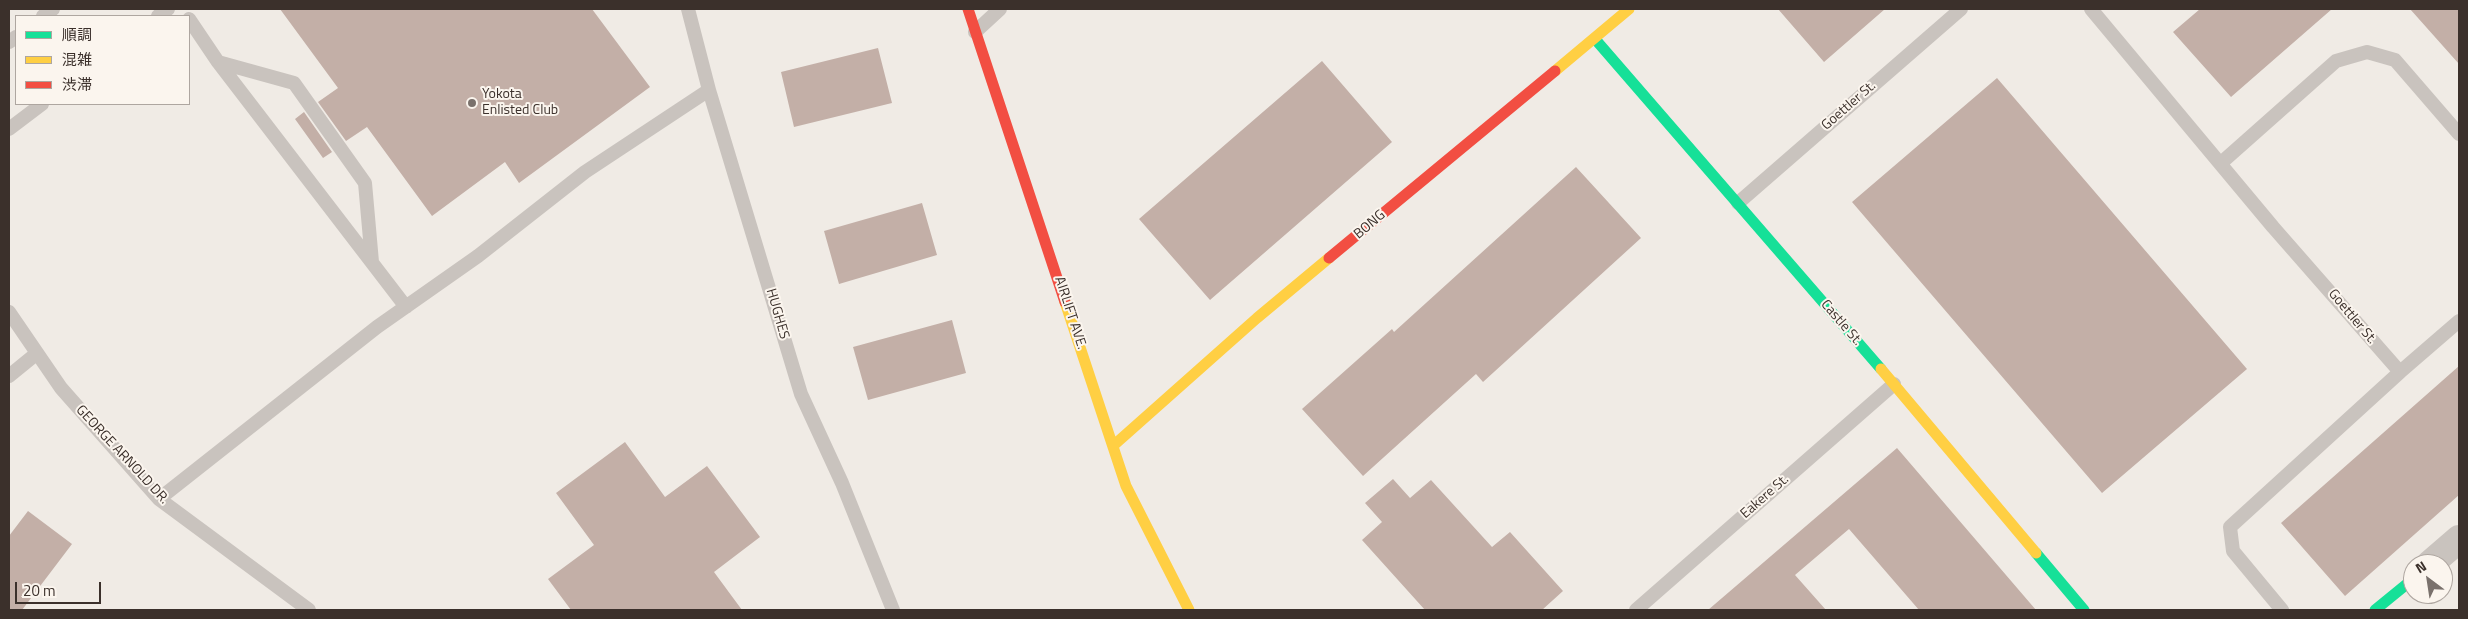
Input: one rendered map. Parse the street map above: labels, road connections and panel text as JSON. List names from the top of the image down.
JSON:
{
  "streets": {
    "street": ["BONG", "AIRLIFT AVE.", "Castle St."],
    "lane": [
      "Goettler St.",
      "HUGHES",
      "GEORGE ARNOLD DR.",
      "Eakere St."
    ]
  },
  "crossings": [
    ["Goettler St.", "Castle St."],
    ["BONG", "AIRLIFT AVE."],
    ["BONG", "Castle St."],
    ["Castle St.", "Eakere St."]
  ],
  "places": ["Yokota Enlisted Club"],
  "legend": ["順調", "混雑", "渋滞"],
  "scale_bar": "20 m",
  "north": "top left"
}
